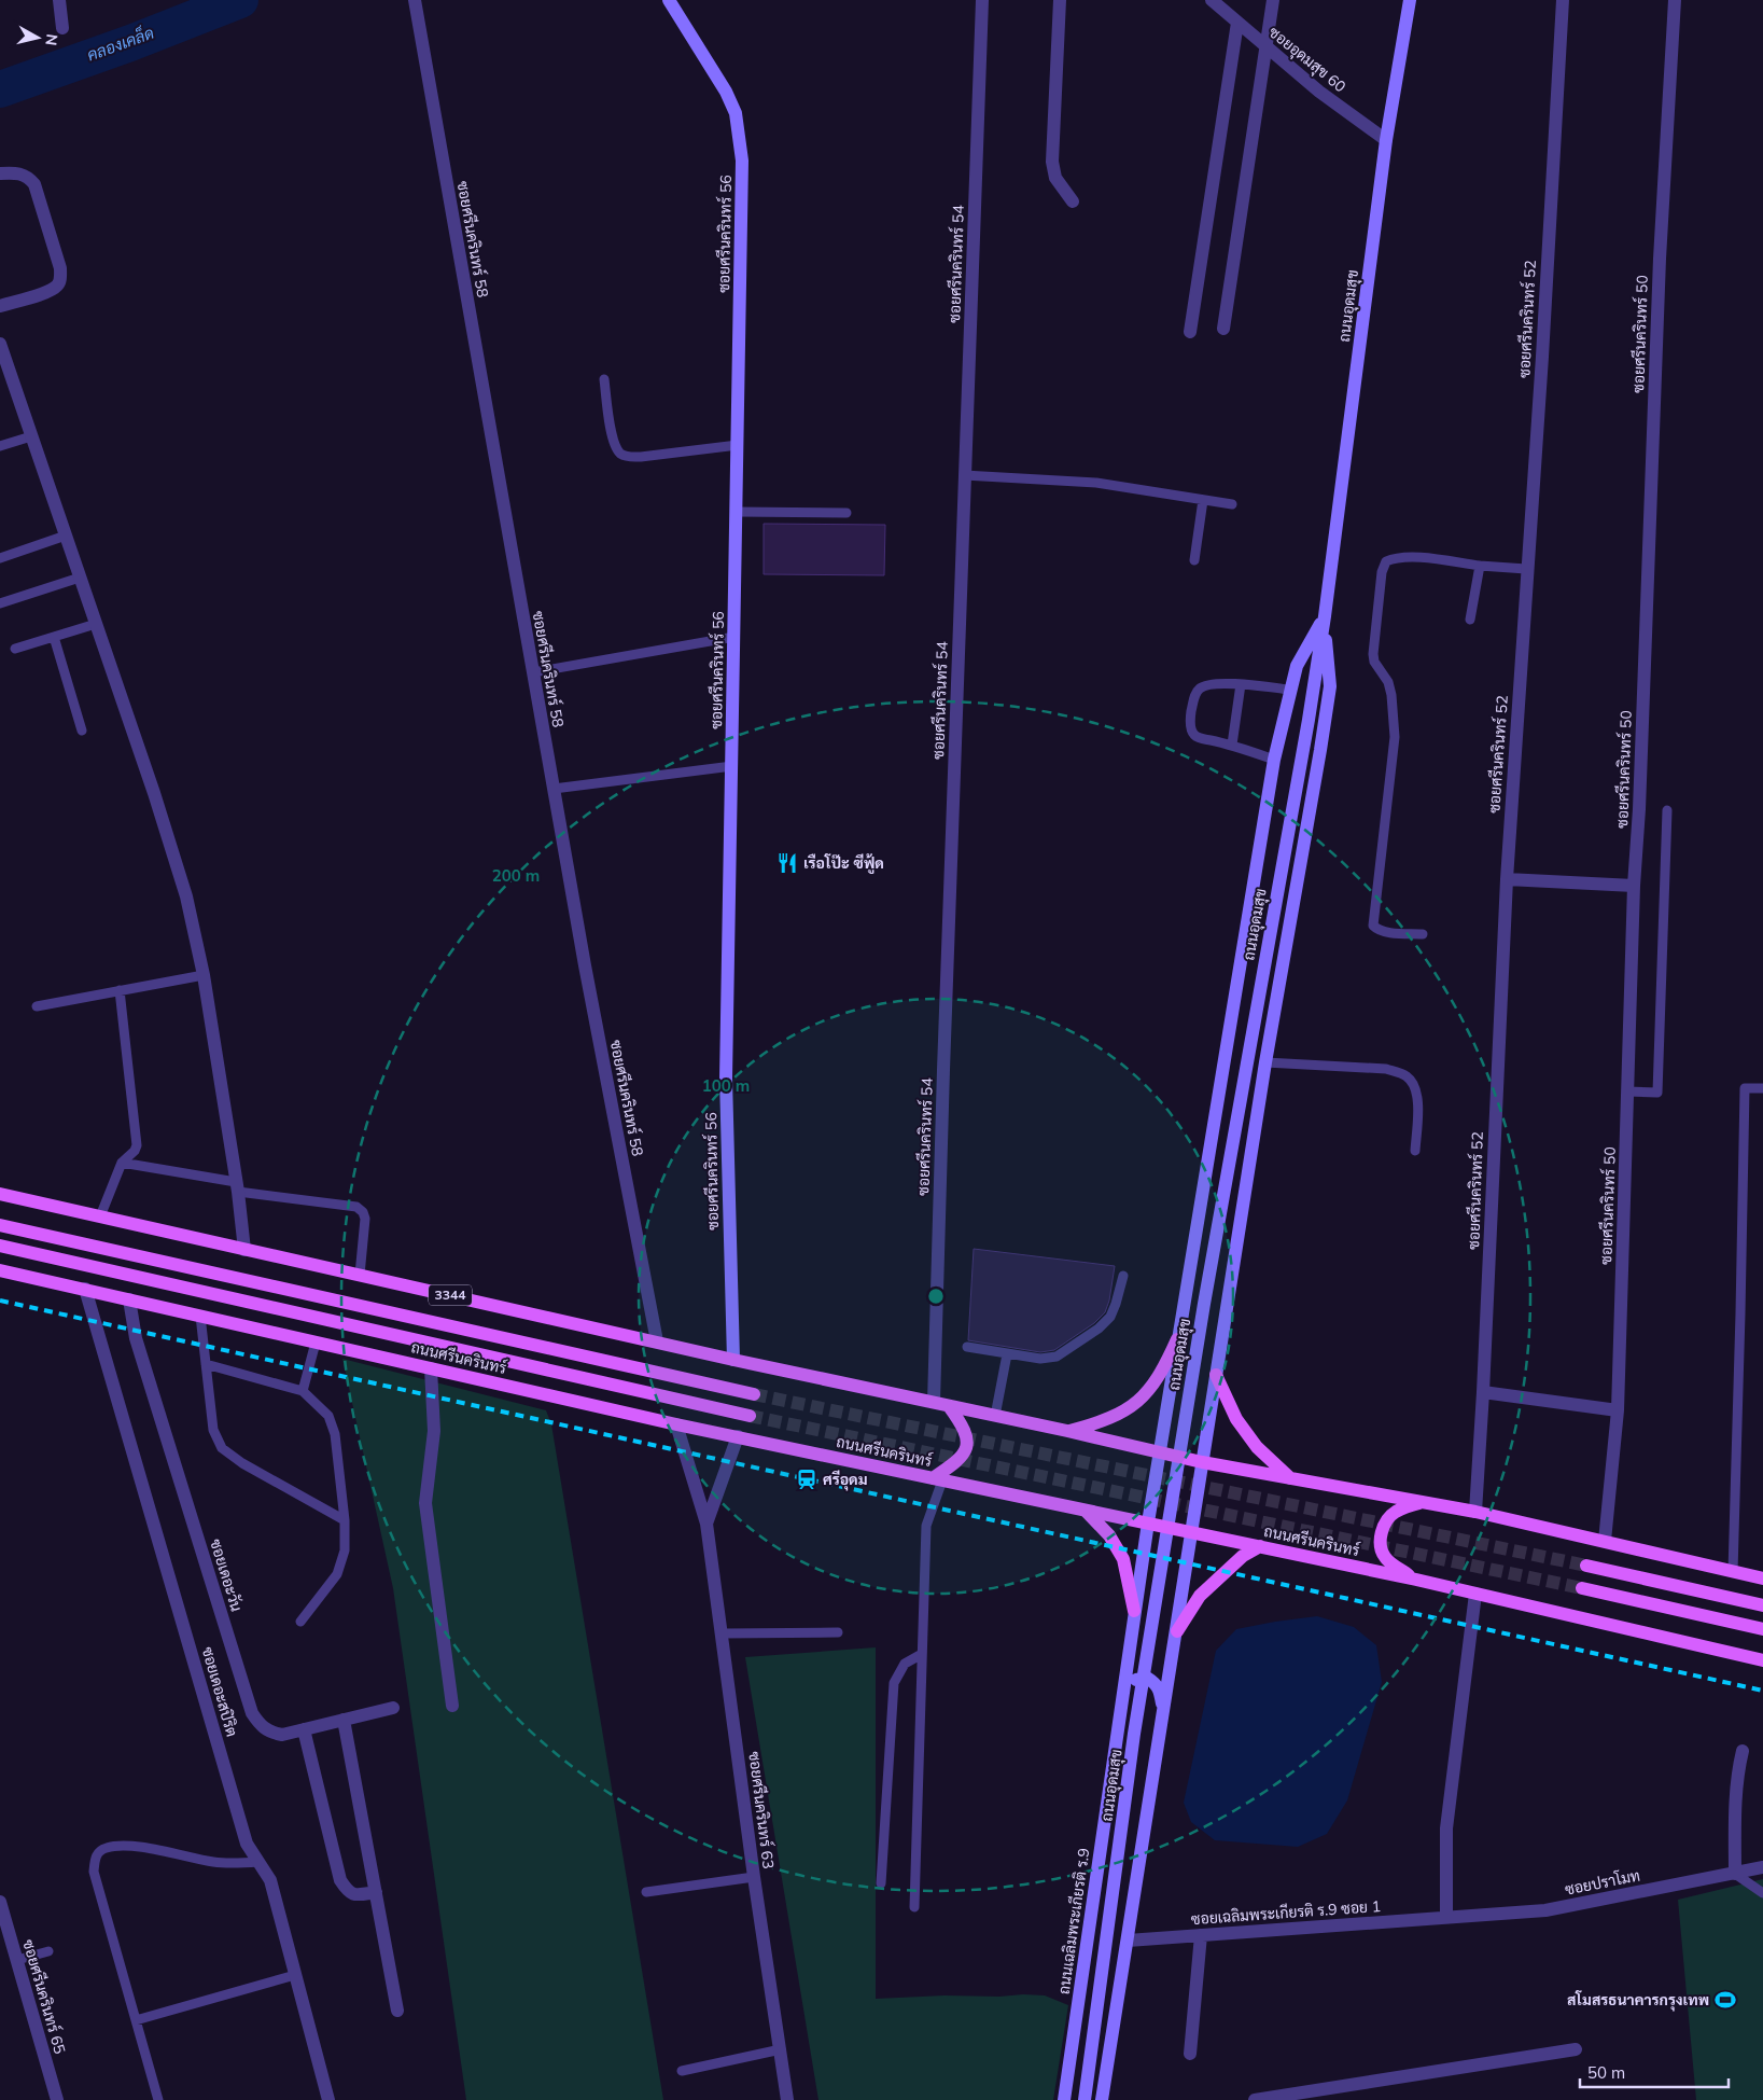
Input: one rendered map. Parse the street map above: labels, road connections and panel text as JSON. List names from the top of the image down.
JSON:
{
  "streets": {
    "main road": [
      "ซอยศรีนครินทร์ 56",
      "ถนนอุดมสุข",
      "3344",
      "ถนนศรีนครินทร์",
      "ถนนเฉลิมพระเกียรติ ร.9"
    ],
    "street": [
      "ซอยอุดมสุข 60",
      "ซอยศรีนครินทร์ 58",
      "ซอยศรีนครินทร์ 54",
      "ซอยศรีนครินทร์ 52",
      "ซอยศรีนครินทร์ 50",
      "ซอยเดอะวัน",
      "ซอยเดอะสปิริต",
      "ซอยศรีนครินทร์ 63",
      "ซอยปราโมท",
      "ซอยเฉลิมพระเกียรติ ร.9 ซอย 1",
      "ซอยศรีนครินทร์ 65"
    ]
  },
  "crossings": [
    ["ซอยอุดมสุข 60", "ถนนอุดมสุข"],
    ["ซอยศรีนครินทร์ 56", "3344"],
    ["ซอยศรีนครินทร์ 58", "3344"],
    ["ซอยศรีนครินทร์ 54", "3344"],
    ["ถนนอุดมสุข", "ถนนศรีนครินทร์"],
    ["ถนนอุดมสุข", "ถนนเฉลิมพระเกียรติ ร.9"],
    ["ถนนศรีนครินทร์", "ซอยเดอะวัน"],
    ["ถนนศรีนครินทร์", "ซอยเดอะสปิริต"],
    ["ถนนศรีนครินทร์", "ซอยศรีนครินทร์ 63"],
    ["ถนนศรีนครินทร์", "ถนนเฉลิมพระเกียรติ ร.9"],
    ["ซอยปราโมท", "ซอยเฉลิมพระเกียรติ ร.9 ซอย 1"]
  ],
  "water": ["คลองเคล็ด"],
  "places": {
    "restaurant": ["เรือโป๊ะ ซีฟู้ด"],
    "station": ["ศรีอุดม"],
    "sports": ["สโมสรธนาคารกรุงเทพ"]
  },
  "scale_bar": "50 m",
  "north": "right",
  "rings": ["200 m", "100 m"]
}
